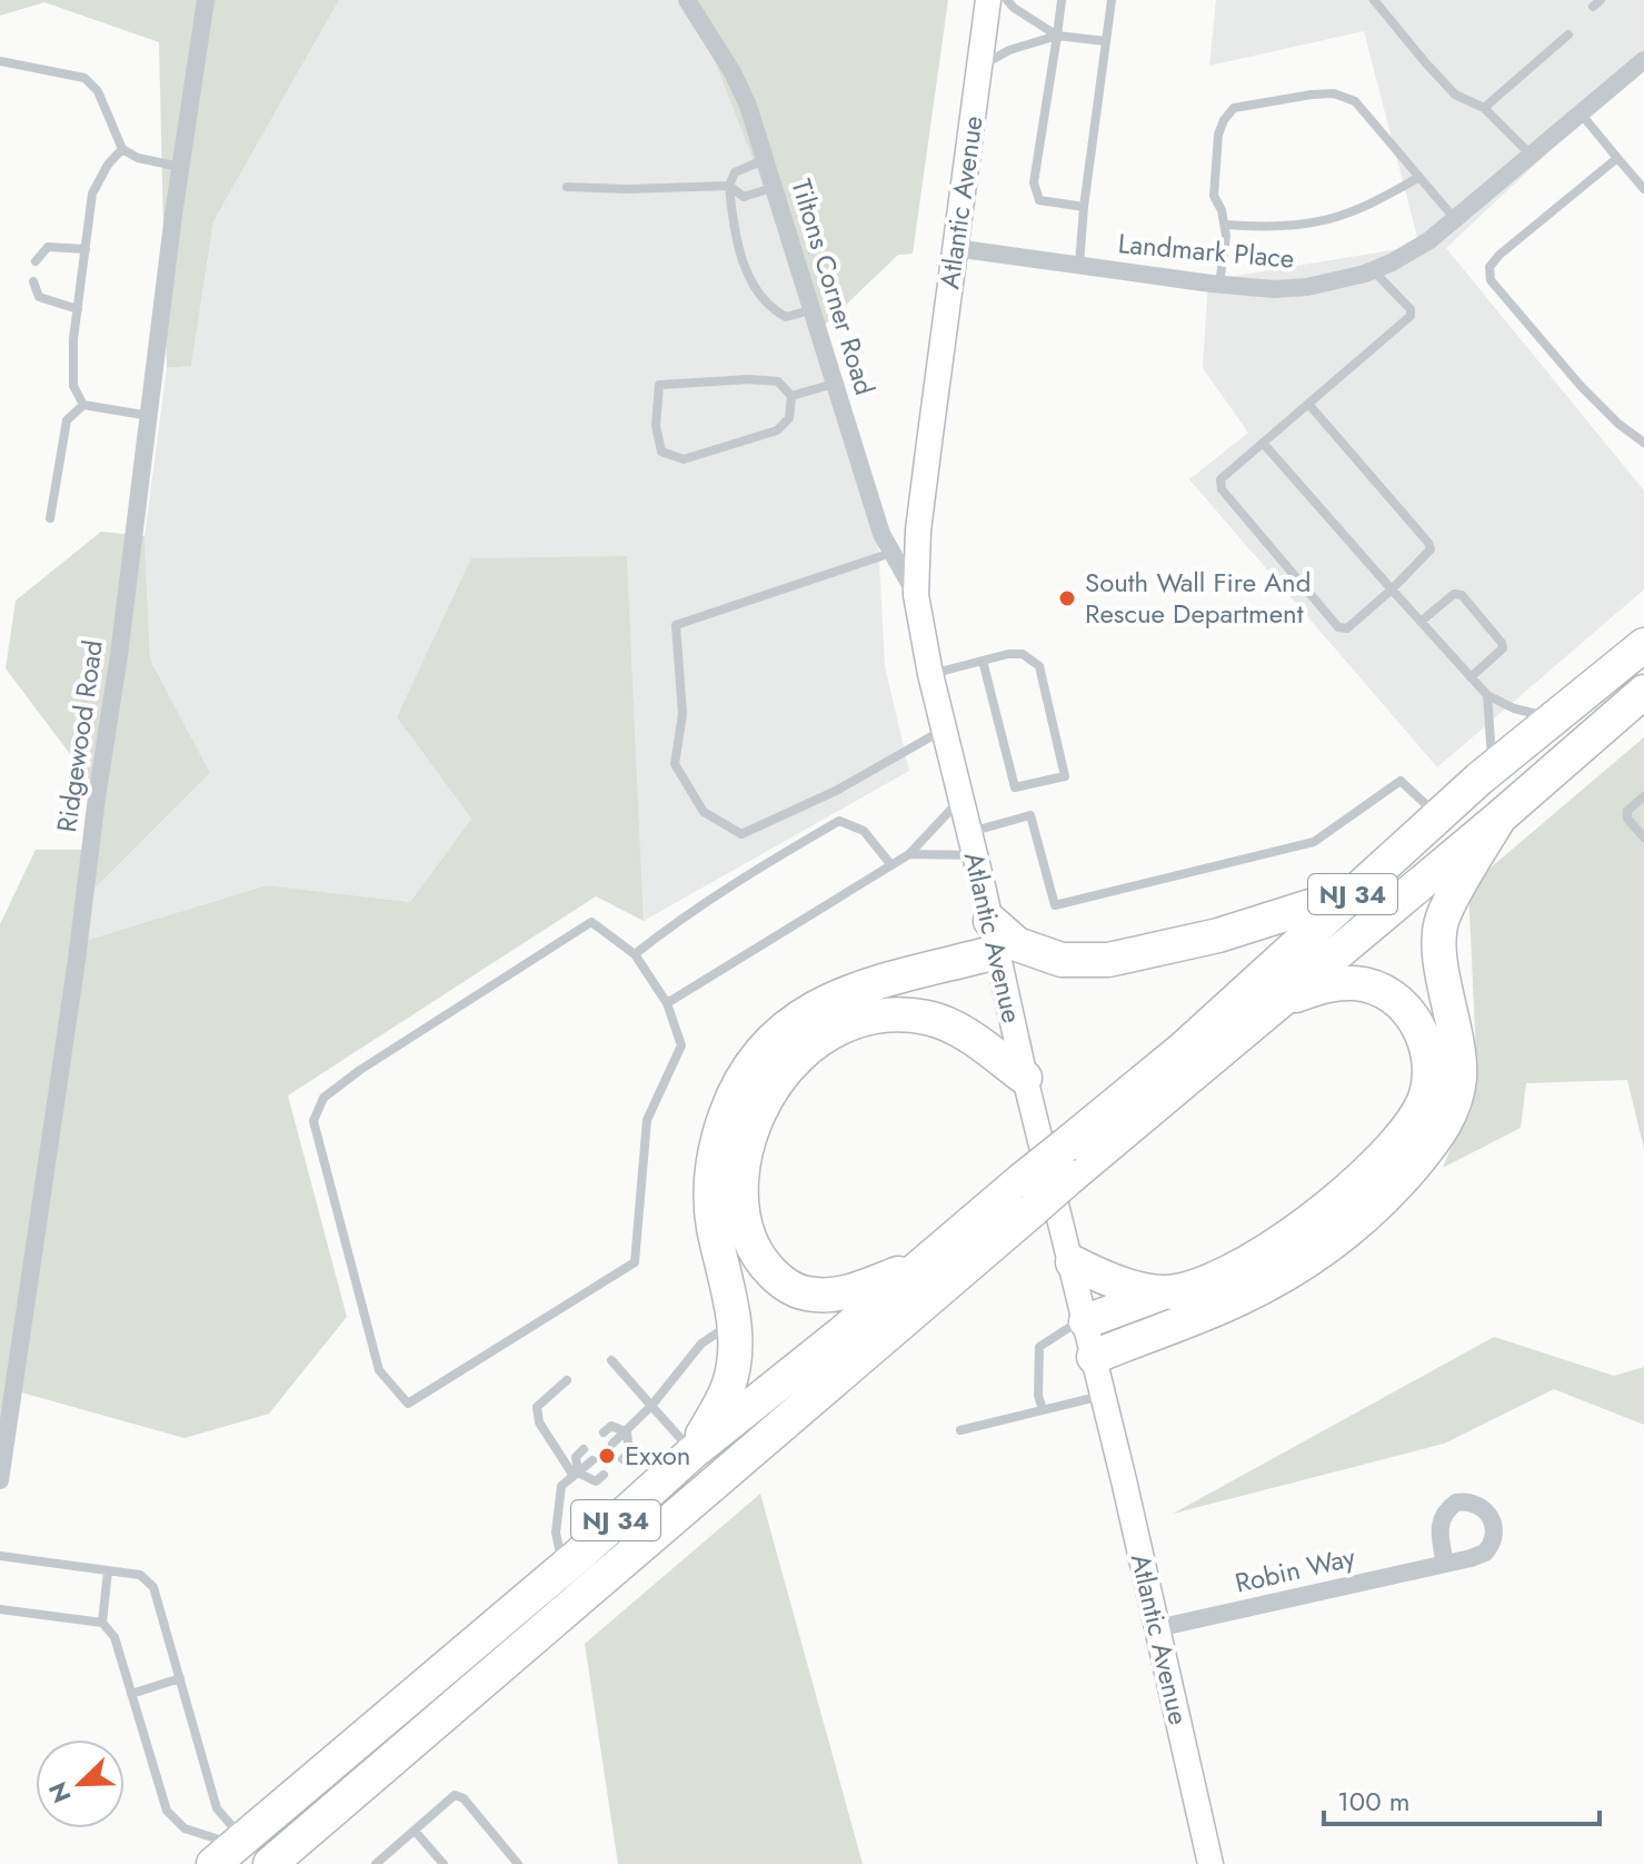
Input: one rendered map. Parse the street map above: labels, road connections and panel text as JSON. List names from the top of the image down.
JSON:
{
  "streets": {
    "highway": ["NJ 34"],
    "main road": ["Atlantic Avenue"],
    "street": [
      "Landmark Place",
      "Tiltons Corner Road",
      "Ridgewood Road",
      "Robin Way"
    ]
  },
  "crossings": [
    ["Atlantic Avenue", "Landmark Place"],
    ["Atlantic Avenue", "Tiltons Corner Road"],
    ["Atlantic Avenue", "Robin Way"]
  ],
  "places": ["South Wall Fire And Rescue Department", "Exxon"],
  "scale_bar": "100 m",
  "north": "bottom left"
}
